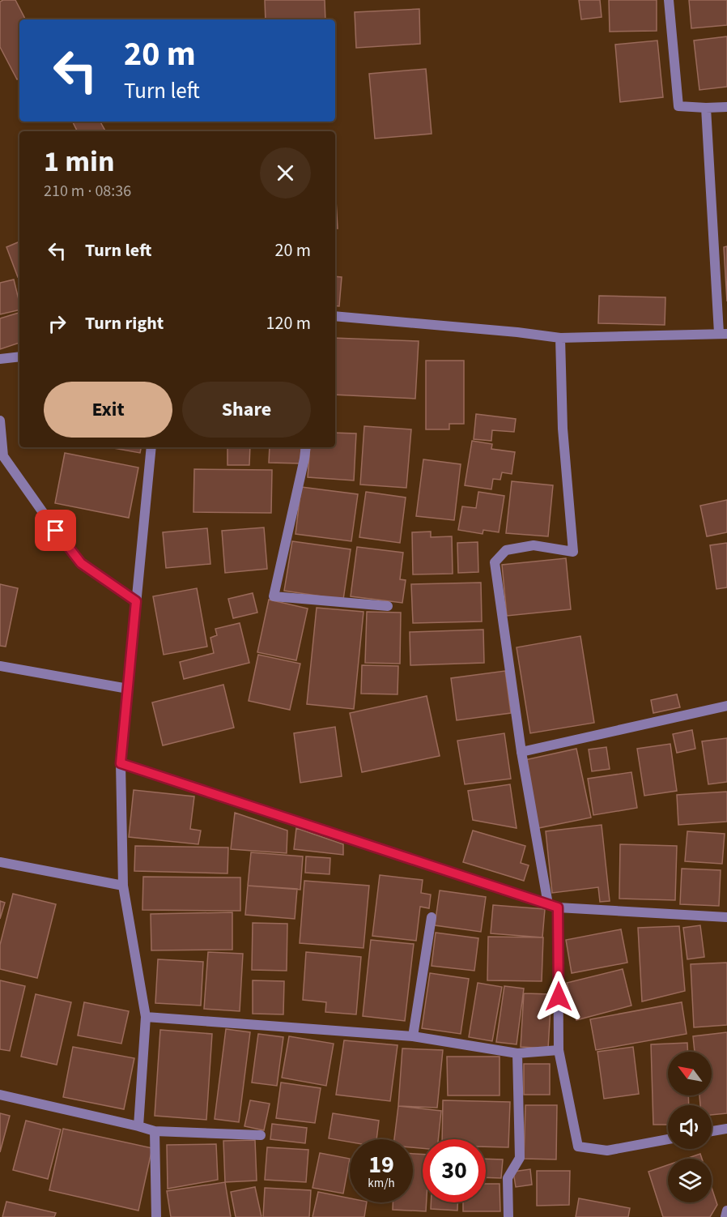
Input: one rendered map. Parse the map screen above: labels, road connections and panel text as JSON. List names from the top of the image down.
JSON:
{
  "north": "top left",
  "page": {
    "turn": ["20 m", "Turn left"],
    "heading": ["1 min", "210 m · 08:36"],
    "list": [
      {
        "name": "Turn left",
        "value": "20 m"
      },
      {
        "name": "Turn right",
        "value": "120 m"
      }
    ],
    "buttons": ["Exit", "Share"],
    "speed": "19 km/h",
    "limit": "30"
  }
}
